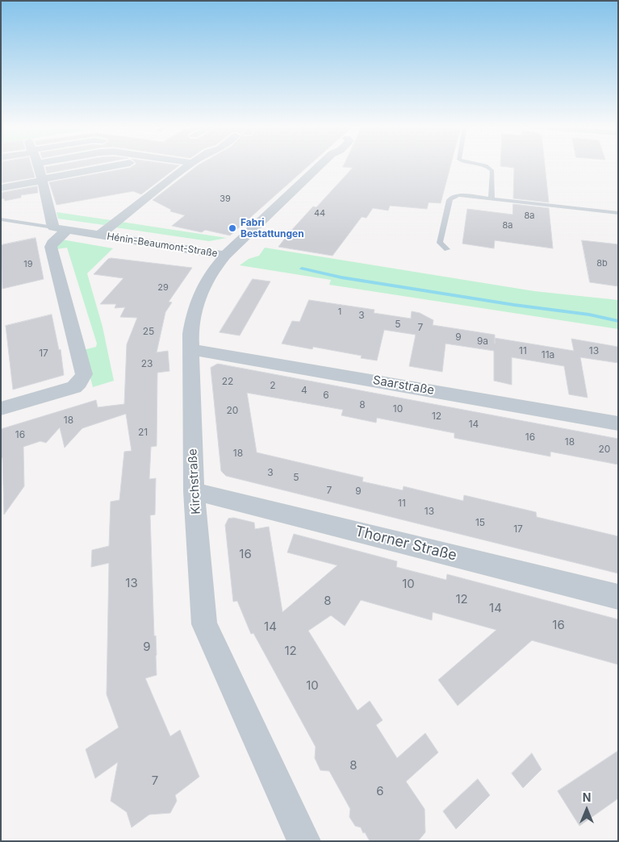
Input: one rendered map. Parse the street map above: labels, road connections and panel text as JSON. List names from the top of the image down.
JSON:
{
  "streets": {
    "street": [
      "Hénin-Beaumont-Straße",
      "Saarstraße",
      "Kirchstraße",
      "Thorner Straße"
    ]
  },
  "crossings": [
    ["Hénin-Beaumont-Straße", "Kirchstraße"],
    ["Saarstraße", "Kirchstraße"],
    ["Kirchstraße", "Thorner Straße"]
  ],
  "places": ["Fabri Bestattungen"],
  "house_numbers": [
    "39",
    "44",
    "8a",
    "8a",
    "8b",
    "19",
    "29",
    "1",
    "3",
    "5",
    "7",
    "25",
    "9",
    "9a",
    "11",
    "13",
    "17",
    "11a",
    "23",
    "22",
    "2",
    "4",
    "6",
    "8",
    "10",
    "20",
    "12",
    "18",
    "14",
    "21",
    "16",
    "16",
    "18",
    "20",
    "18",
    "3",
    "5",
    "7",
    "9",
    "11",
    "13",
    "15",
    "17",
    "16",
    "13",
    "10",
    "12",
    "8",
    "14",
    "16",
    "14",
    "9",
    "12",
    "10",
    "8",
    "7",
    "6"
  ],
  "north": "top"
}
